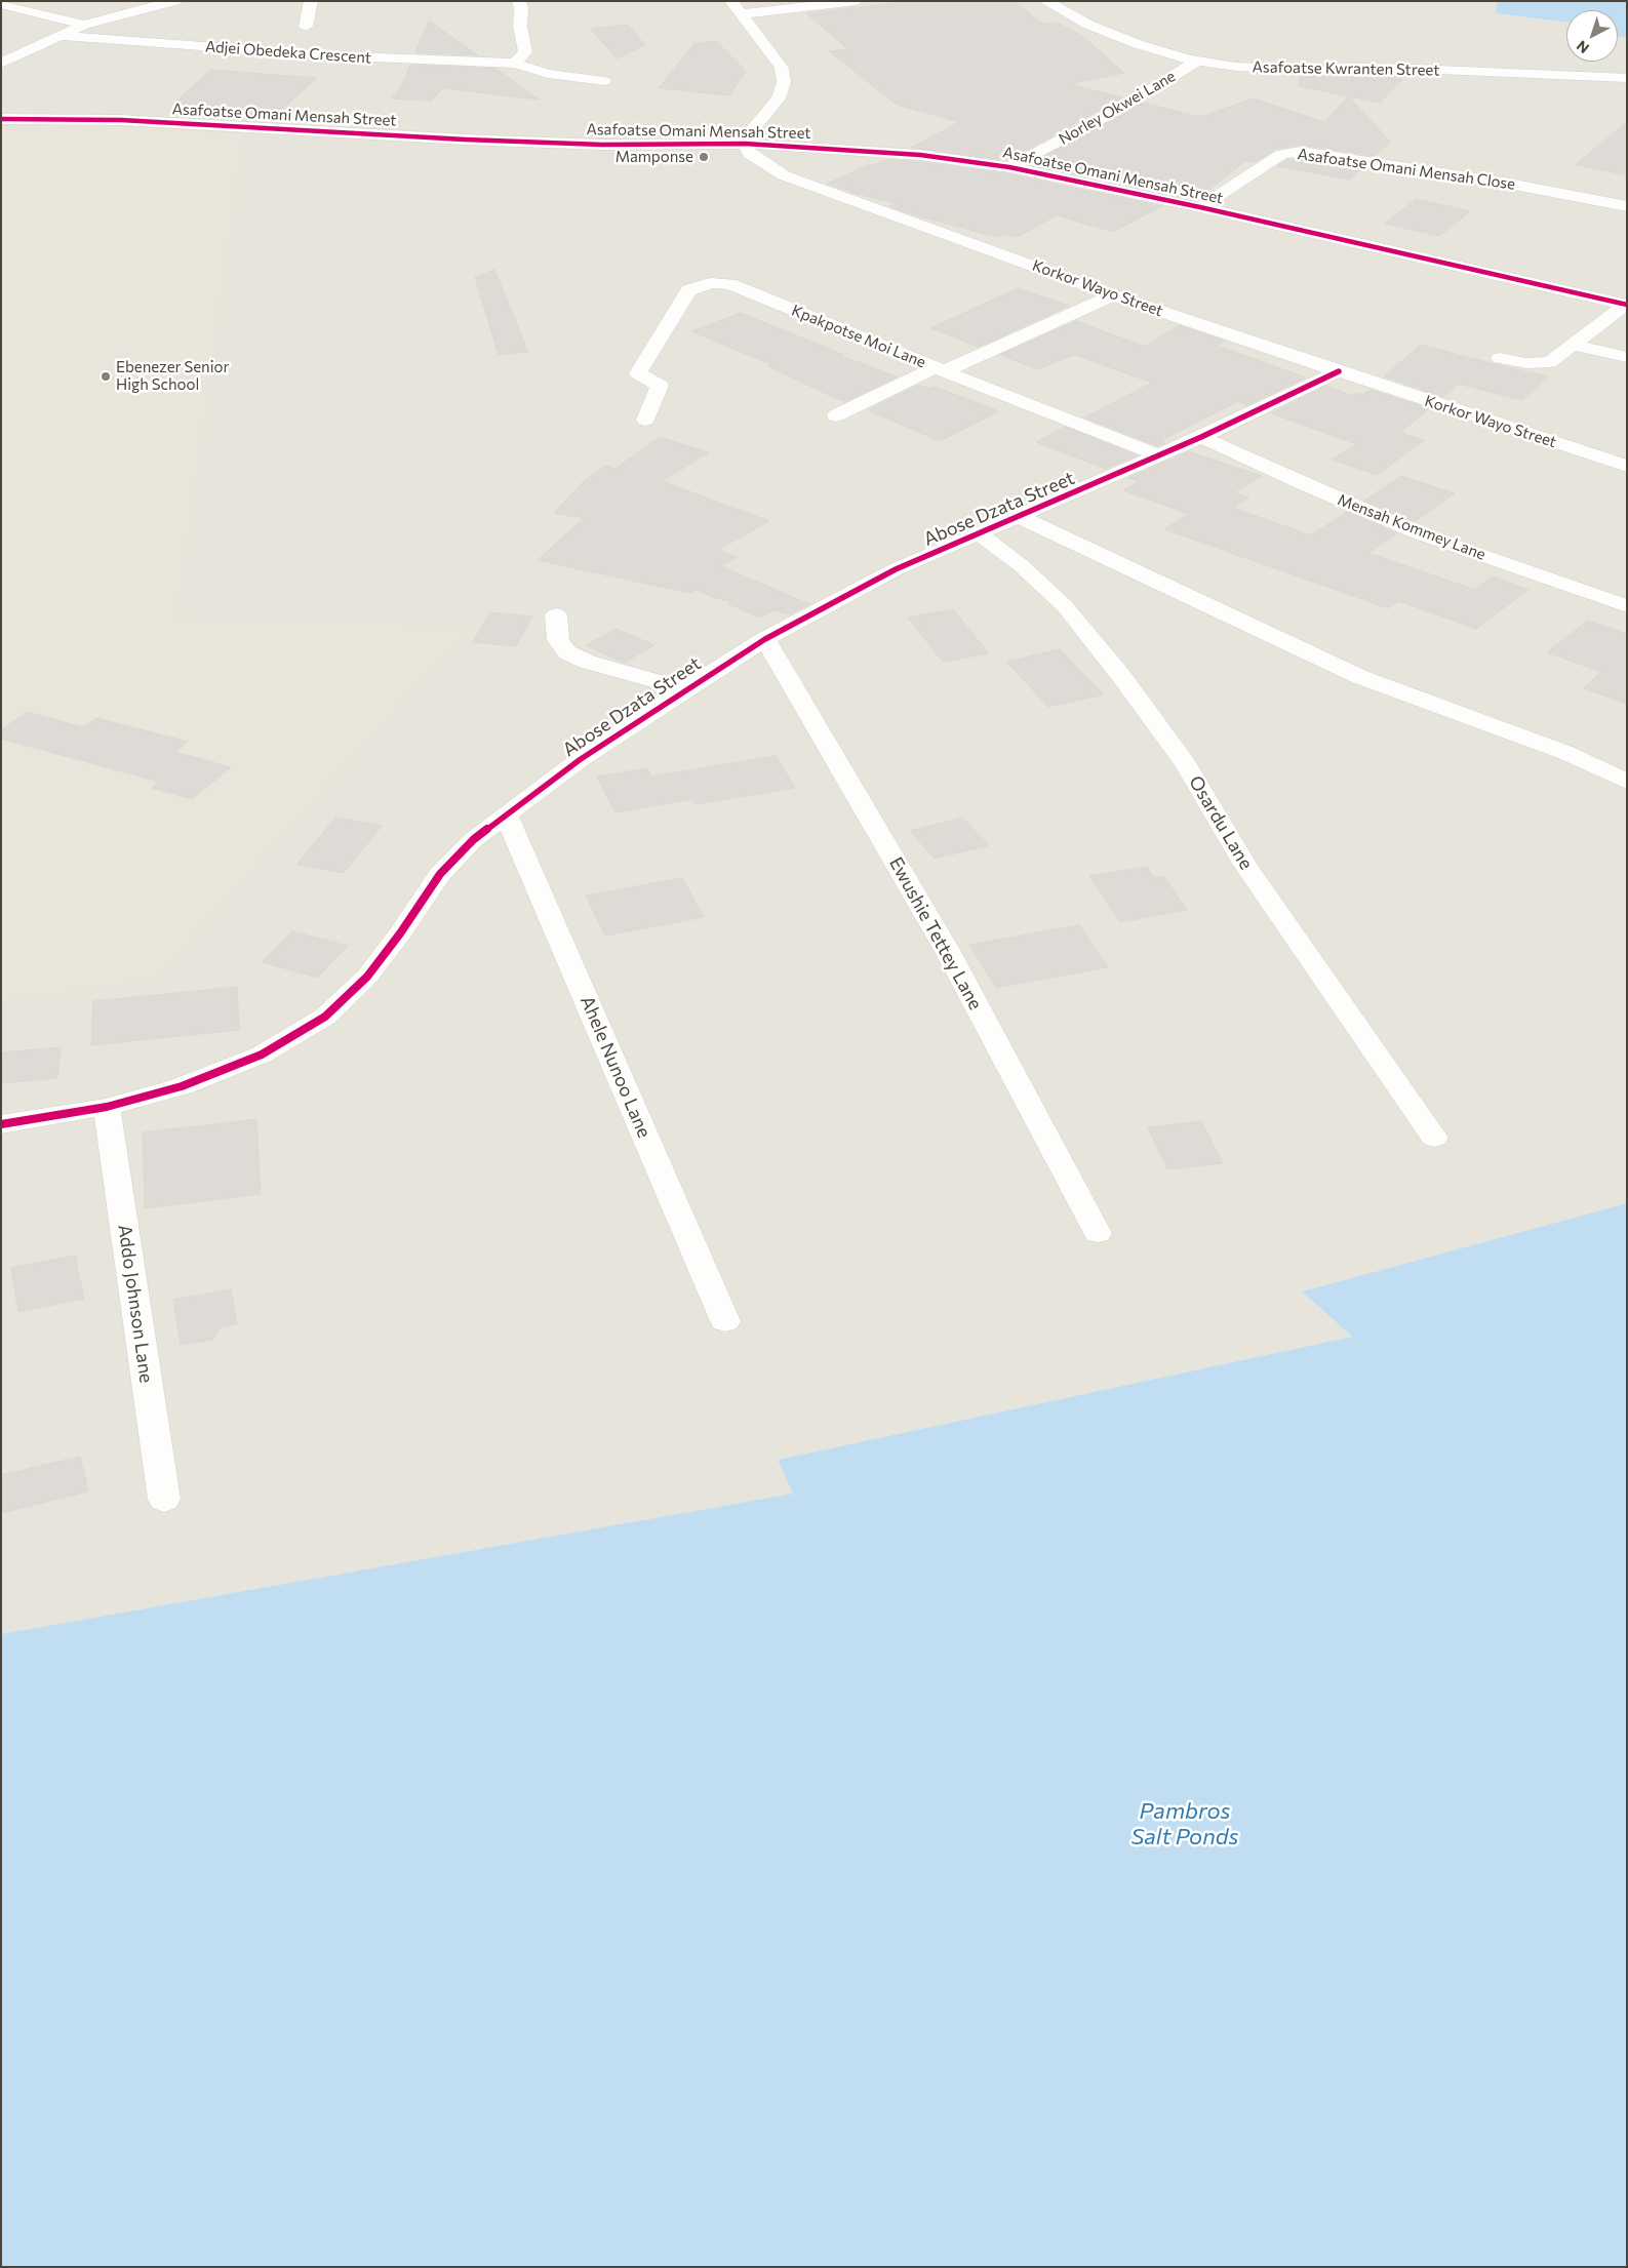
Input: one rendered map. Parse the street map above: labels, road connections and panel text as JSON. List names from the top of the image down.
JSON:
{
  "streets": {
    "street": [
      "Adjei Obedeka Crescent",
      "Asafoatse Kwranten Street",
      "Norley Okwei Lane",
      "Asafoatse Omani Mensah Street",
      "Asafoatse Omani Mensah Close",
      "Korkor Wayo Street",
      "Kpakpotse Moi Lane",
      "Abose Dzata Street",
      "Mensah Kommey Lane",
      "Osardu Lane",
      "Ewushie Tettey Lane",
      "Ahele Nunoo Lane",
      "Addo Johnson Lane"
    ]
  },
  "crossings": [
    ["Asafoatse Kwranten Street", "Norley Okwei Lane"],
    ["Norley Okwei Lane", "Asafoatse Omani Mensah Street"],
    ["Asafoatse Omani Mensah Street", "Asafoatse Omani Mensah Close"],
    ["Asafoatse Omani Mensah Street", "Korkor Wayo Street"],
    ["Korkor Wayo Street", "Kpakpotse Moi Lane"],
    ["Korkor Wayo Street", "Abose Dzata Street"],
    ["Abose Dzata Street", "Mensah Kommey Lane"],
    ["Abose Dzata Street", "Osardu Lane"],
    ["Abose Dzata Street", "Ewushie Tettey Lane"],
    ["Abose Dzata Street", "Ahele Nunoo Lane"],
    ["Abose Dzata Street", "Addo Johnson Lane"]
  ],
  "water": ["Pambros Salt Ponds"],
  "places": ["Mamponse", "Ebenezer Senior High School"],
  "north": "bottom left"
}
